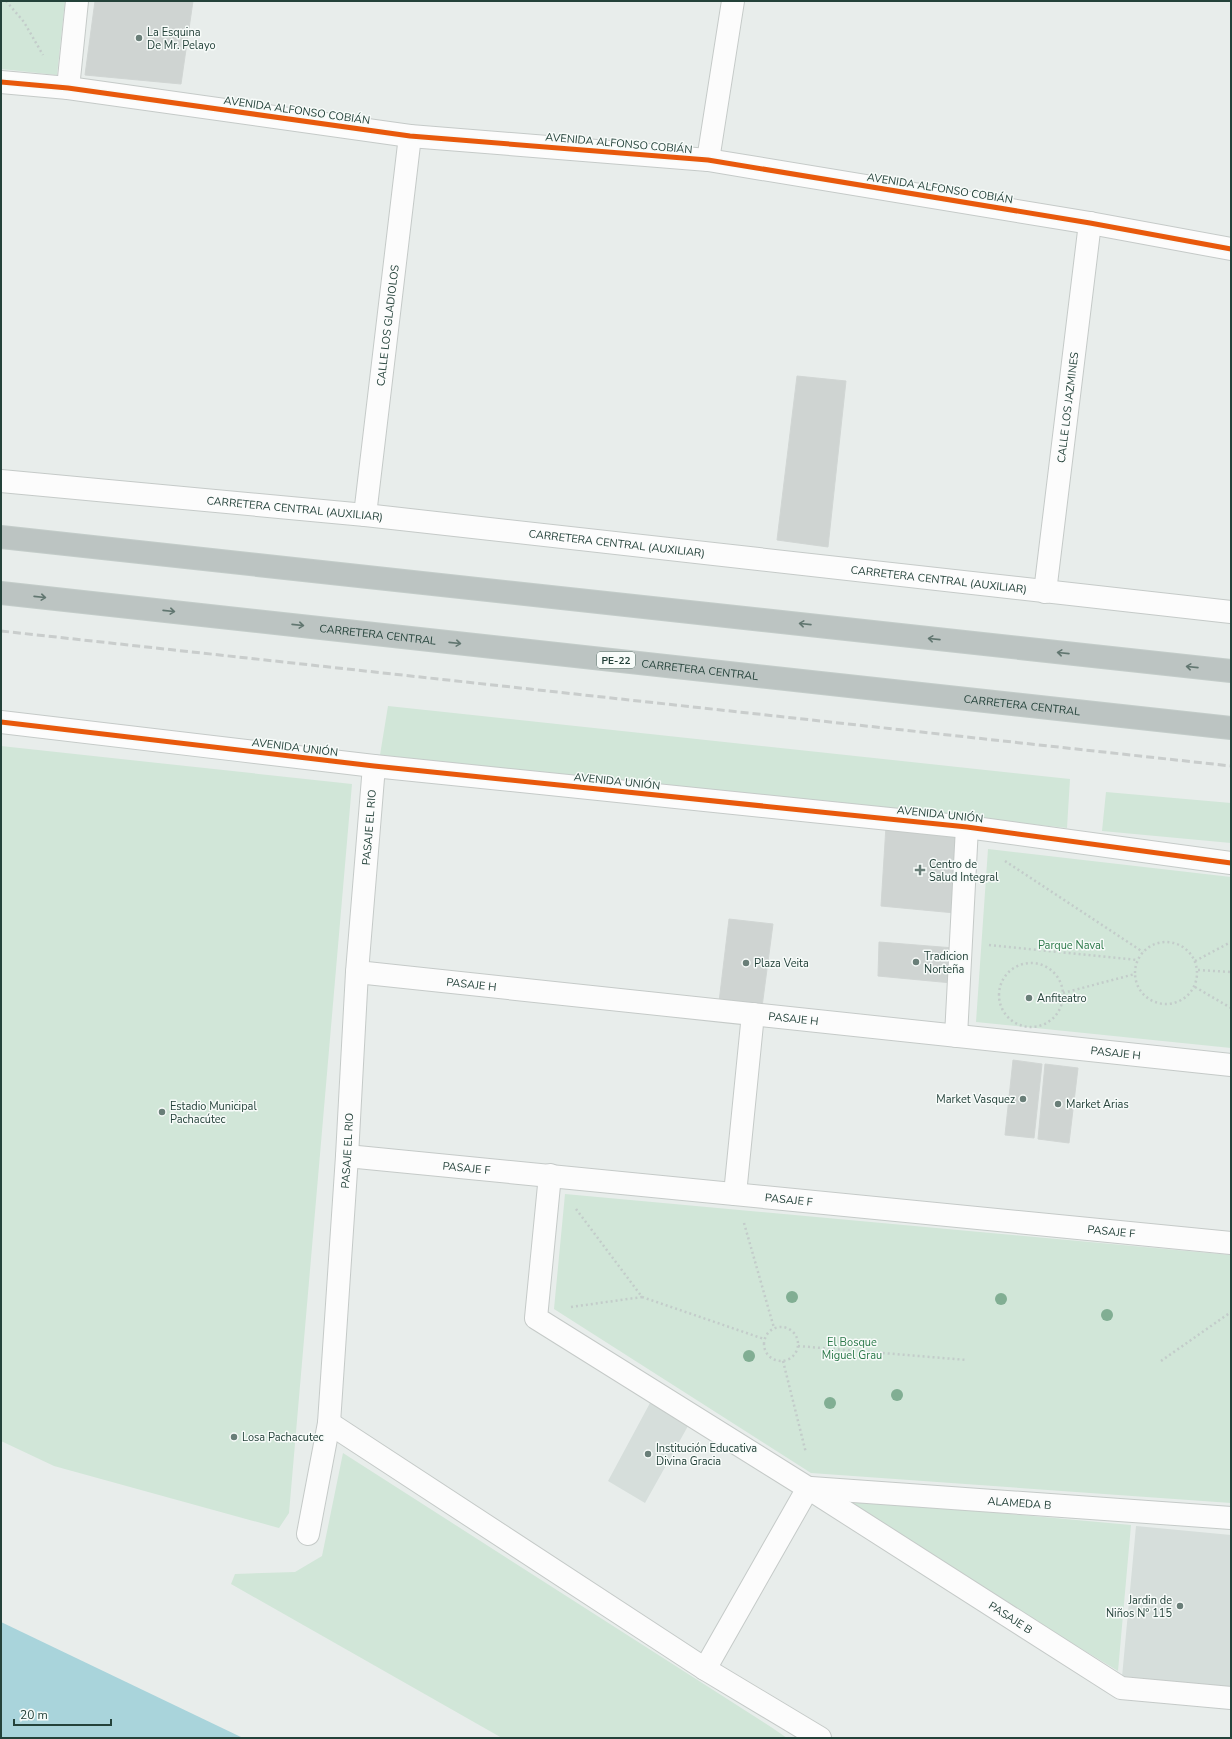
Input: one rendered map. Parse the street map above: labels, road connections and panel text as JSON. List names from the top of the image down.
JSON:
{
  "streets": {
    "highway": ["CARRETERA CENTRAL", "PE-22"],
    "street": [
      "AVENIDA ALFONSO COBIÁN",
      "CALLE LOS GLADIOLOS",
      "CALLE LOS JAZMINES",
      "CARRETERA CENTRAL (AUXILIAR)",
      "AVENIDA UNIÓN",
      "PASAJE EL RIO",
      "PASAJE H",
      "PASAJE F",
      "ALAMEDA B",
      "PASAJE B"
    ]
  },
  "crossings": [
    ["AVENIDA ALFONSO COBIÁN", "CALLE LOS GLADIOLOS"],
    ["AVENIDA ALFONSO COBIÁN", "CALLE LOS JAZMINES"],
    ["CALLE LOS GLADIOLOS", "CARRETERA CENTRAL (AUXILIAR)"],
    ["CALLE LOS JAZMINES", "CARRETERA CENTRAL (AUXILIAR)"],
    ["AVENIDA UNIÓN", "PASAJE EL RIO"],
    ["PASAJE EL RIO", "PASAJE H"],
    ["PASAJE EL RIO", "PASAJE F"],
    ["PASAJE F", "PASAJE B"],
    ["ALAMEDA B", "PASAJE B"]
  ],
  "parks": ["Parque Naval", "El Bosque Miguel Grau"],
  "places": {
    "other": [
      "La Esquina De Mr. Pelayo",
      "Tradicion Norteña",
      "Plaza Veita",
      "Anfiteatro",
      "Market Vasquez",
      "Market Arias",
      "Estadio Municipal Pachacútec",
      "Losa Pachacutec",
      "Institución Educativa Divina Gracia",
      "Jardin de Niños N° 115"
    ],
    "health": ["Centro de Salud Integral"]
  },
  "scale_bar": "20 m"
}
